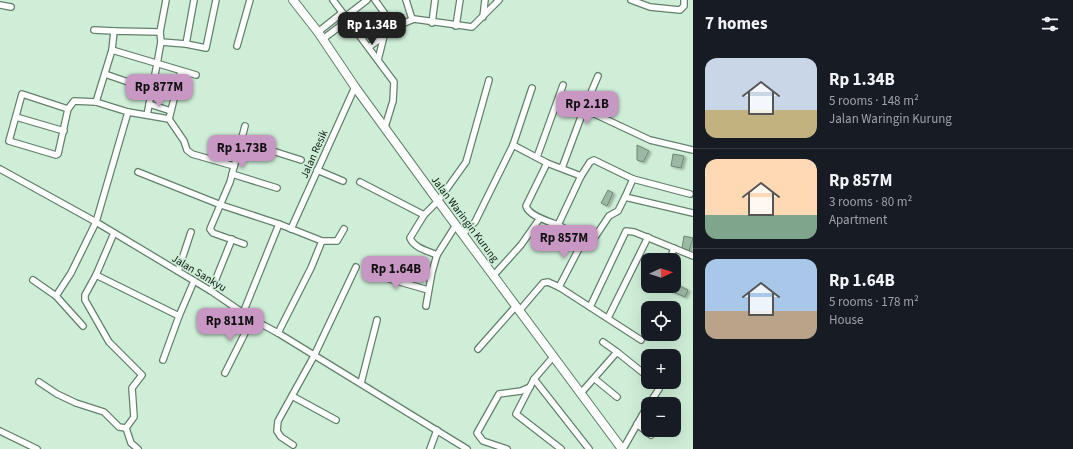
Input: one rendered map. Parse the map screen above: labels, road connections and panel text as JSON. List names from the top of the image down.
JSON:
{
  "streets": {
    "street": ["Jalan Resik", "Jalan Waringin Kurung", "Jalan Sankyu"]
  },
  "crossings": [
    ["Jalan Resik", "Jalan Waringin Kurung"]
  ],
  "north": "right",
  "page": {
    "heading": "7 homes",
    "price": [
      "Rp 1.34B",
      "Rp 877M",
      "Rp 2.1B",
      "Rp 1.73B",
      "Rp 857M",
      "Rp 1.64B",
      "Rp 811M"
    ],
    "list": [
      {
        "name": "Rp 1.34B",
        "note": "5 rooms · 148 m² · Jalan Waringin Kurung"
      },
      {
        "name": "Rp 857M",
        "note": "3 rooms · 80 m² · Apartment"
      },
      {
        "name": "Rp 1.64B",
        "note": "5 rooms · 178 m² · House"
      }
    ],
    "map_buttons": ["+", "−"]
  }
}
